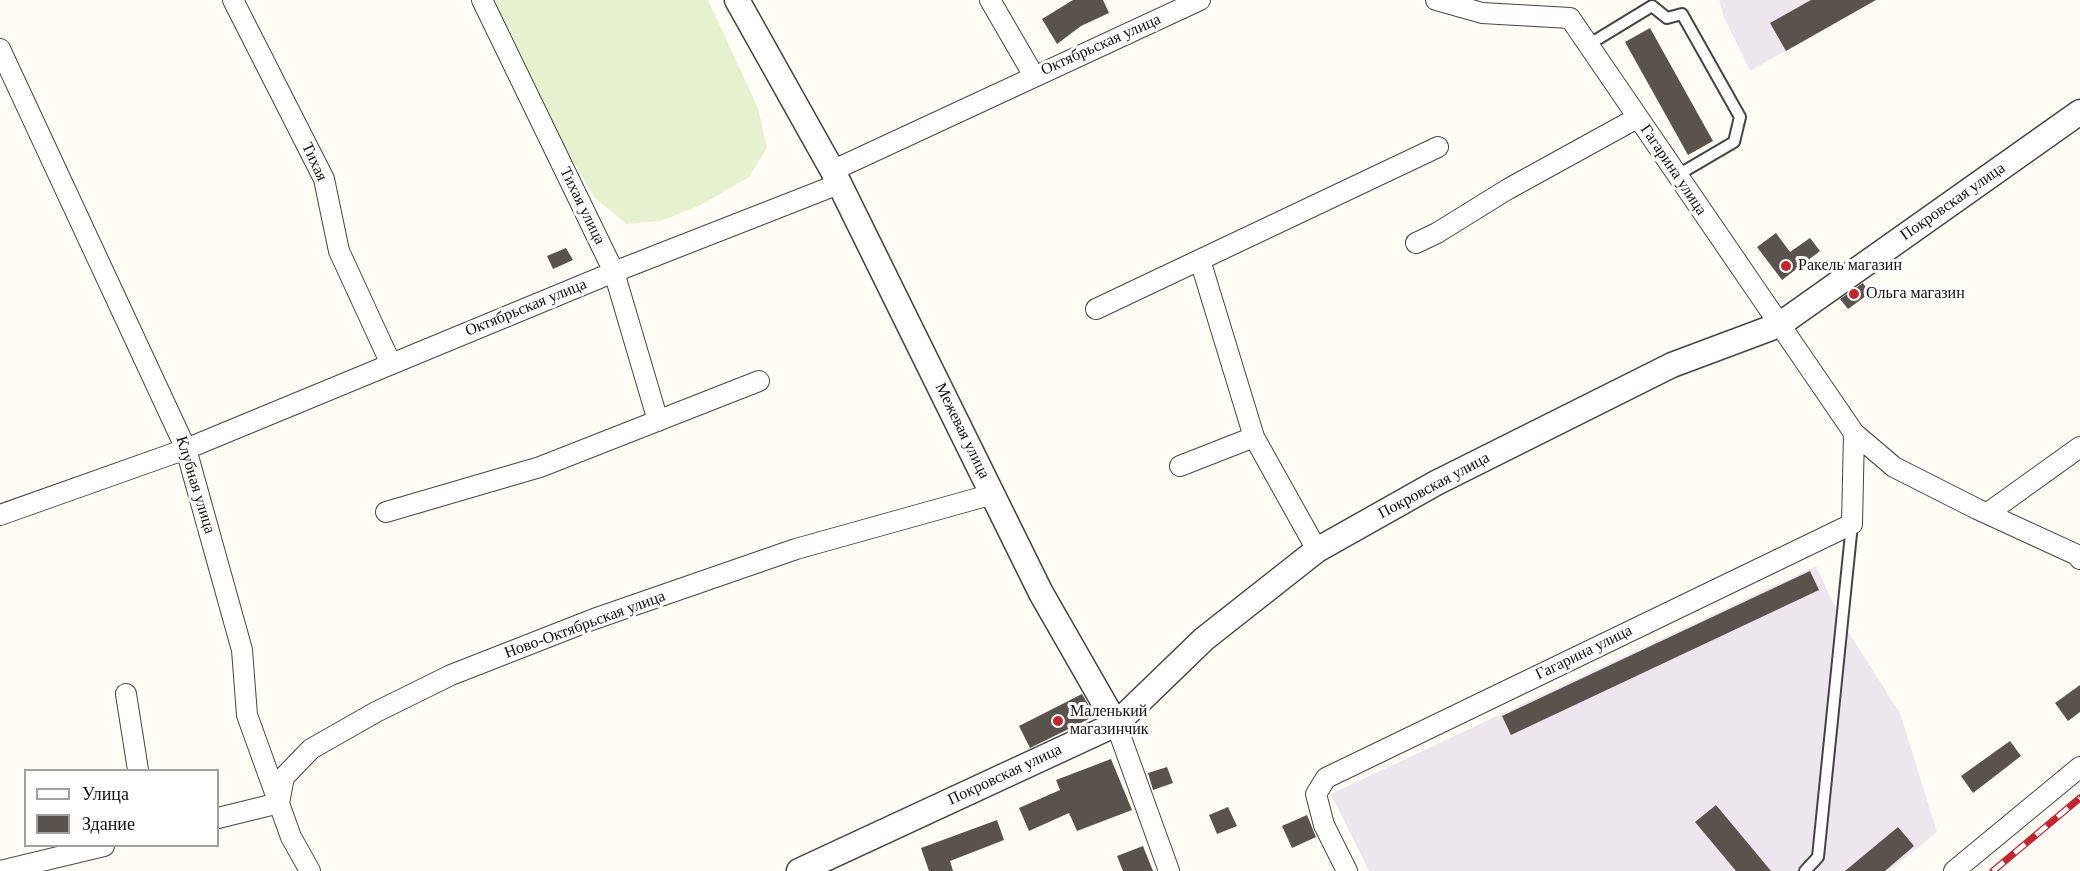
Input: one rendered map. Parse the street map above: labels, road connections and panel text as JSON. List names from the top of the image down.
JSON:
{
  "streets": {
    "street": [
      "Октябрьская улица",
      "Тихая",
      "Гагарина улица",
      "Покровская улица",
      "Тихая улица",
      "Межевая улица",
      "Клубная улица",
      "Ново-Октябрьская улица"
    ]
  },
  "crossings": [
    ["Октябрьская улица", "Тихая"],
    ["Октябрьская улица", "Тихая улица"],
    ["Октябрьская улица", "Межевая улица"],
    ["Октябрьская улица", "Клубная улица"],
    ["Гагарина улица", "Покровская улица"],
    ["Покровская улица", "Межевая улица"],
    ["Межевая улица", "Ново-Октябрьская улица"],
    ["Клубная улица", "Ново-Октябрьская улица"]
  ],
  "places": ["Ракель магазин", "Ольга магазин", "Маленький магазинчик"],
  "legend": ["Улица", "Здание"]
}
